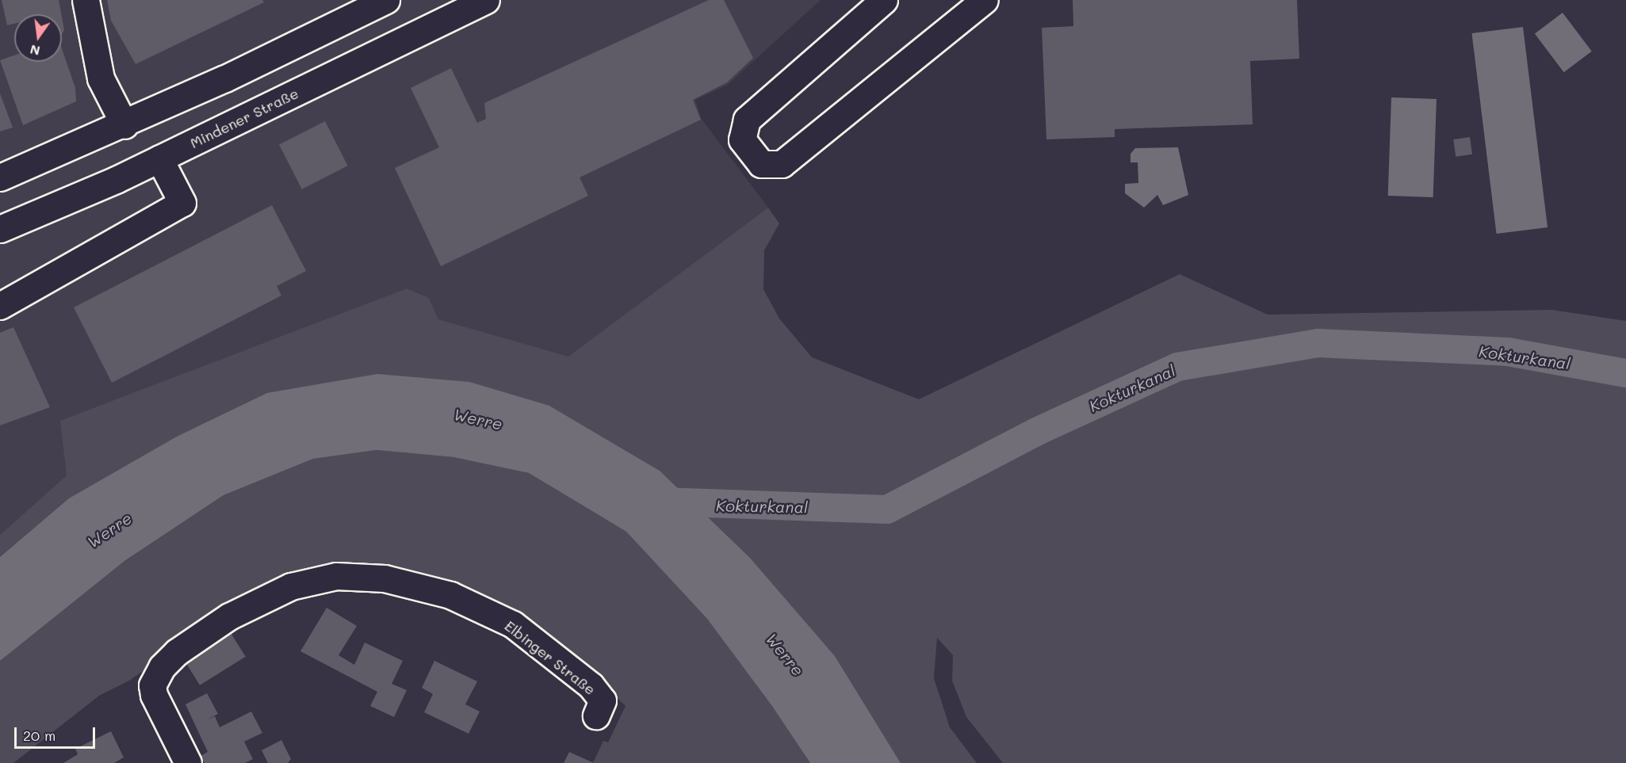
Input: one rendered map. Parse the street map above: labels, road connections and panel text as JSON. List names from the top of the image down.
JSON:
{
  "streets": {
    "main road": ["Mindener Straße", "Elbinger Straße"]
  },
  "water": ["Kokturkanal", "Werre"],
  "scale_bar": "20 m",
  "north": "bottom"
}
